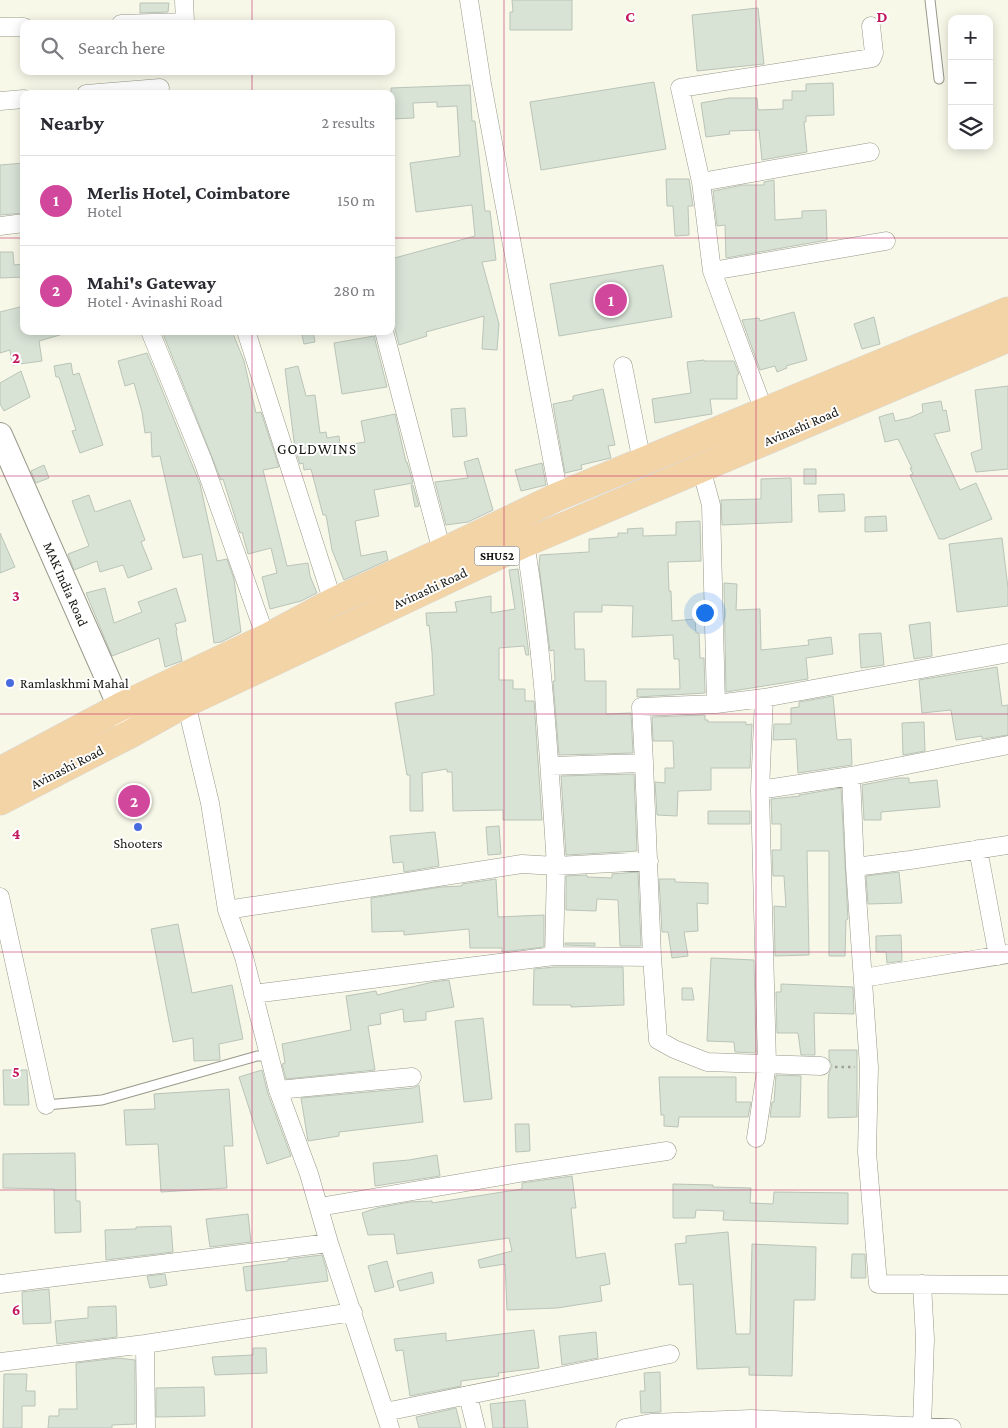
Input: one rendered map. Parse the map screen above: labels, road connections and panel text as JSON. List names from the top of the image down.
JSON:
{
  "streets": {
    "main road": ["Avinashi Road", "SHU52"],
    "street": ["MAK India Road"]
  },
  "crossings": [
    ["Avinashi Road", "MAK India Road"]
  ],
  "districts": ["GOLDWINS"],
  "places": ["Ramlaskhmi Mahal", "Shooters"],
  "page": {
    "map_buttons": ["+", "−"],
    "search": "Search here",
    "heading": ["Nearby", "2 results"],
    "list": [
      {
        "mark": "1",
        "name": "Merlis Hotel, Coimbatore",
        "note": "Hotel",
        "value": "150 m"
      },
      {
        "mark": "2",
        "name": "Mahi's Gateway",
        "note": "Hotel · Avinashi Road",
        "value": "280 m"
      }
    ],
    "pins": ["1", "2"]
  },
  "grid": {
    "columns": ["C", "D"],
    "rows": [
      "2",
      "3",
      "4",
      "5",
      "6"
    ]
  }
}
